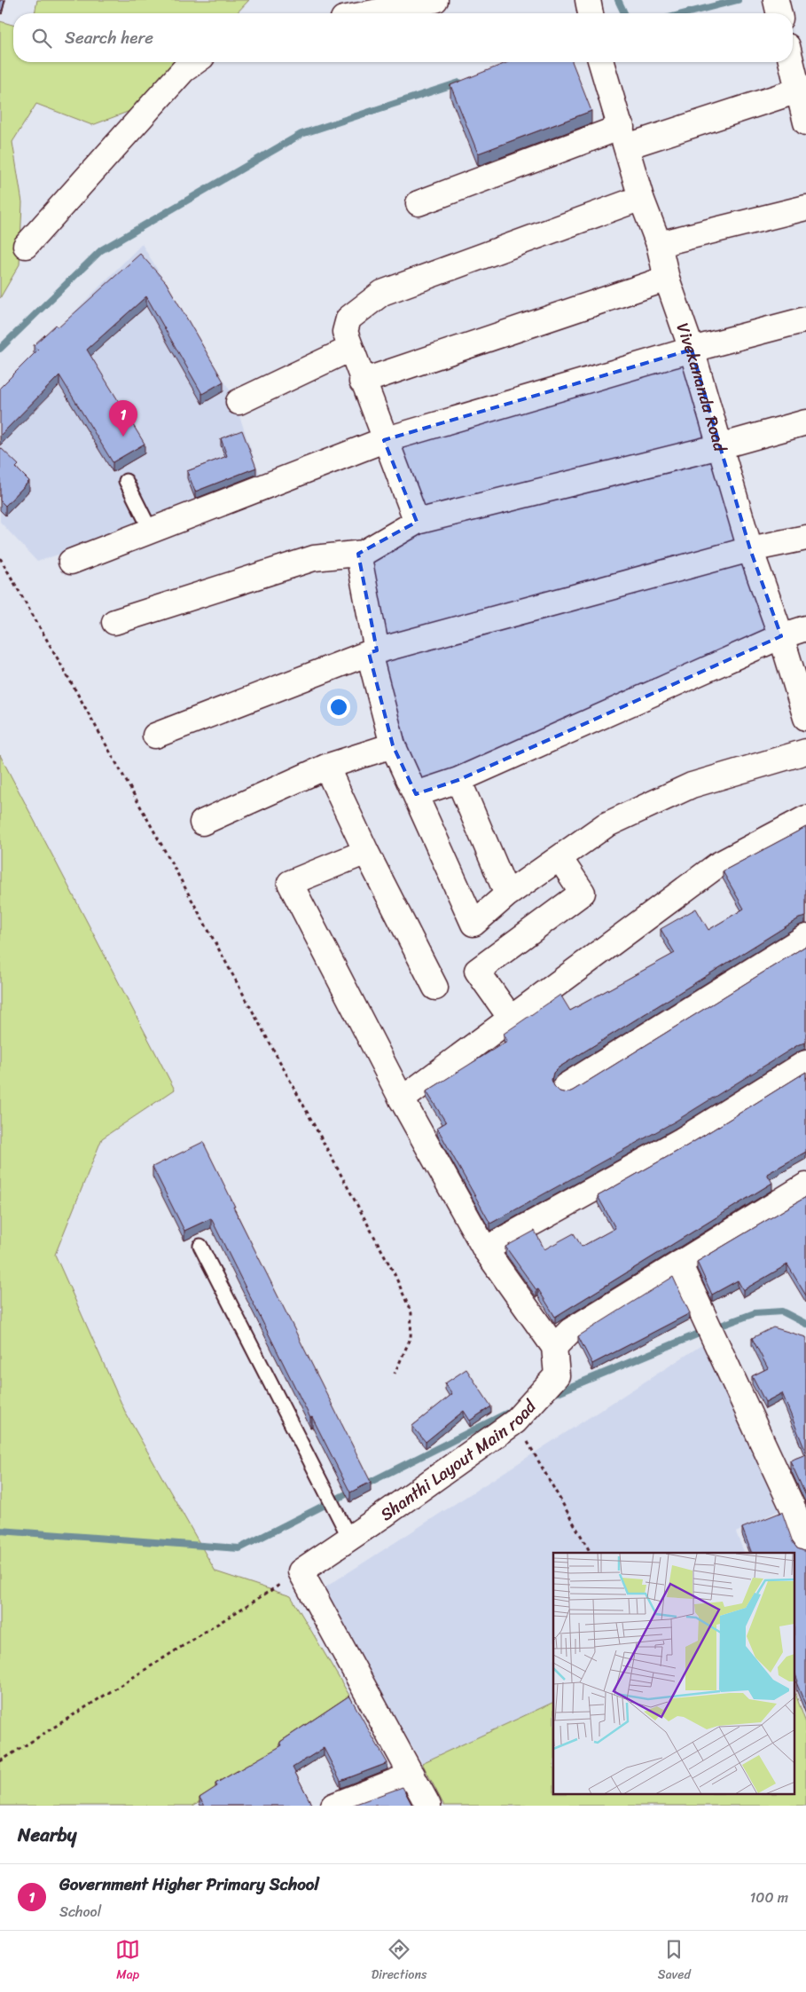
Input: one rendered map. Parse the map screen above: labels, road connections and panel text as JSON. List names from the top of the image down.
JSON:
{
  "streets": {
    "street": ["Vivekananda Road", "Shanthi Layout Main road"]
  },
  "page": {
    "search": "Search here",
    "pins": "1",
    "heading": "Nearby",
    "list": [
      {
        "mark": "1",
        "name": "Government Higher Primary School",
        "note": "School",
        "value": "100 m"
      }
    ],
    "nav": ["Map", "Directions", "Saved"]
  }
}
